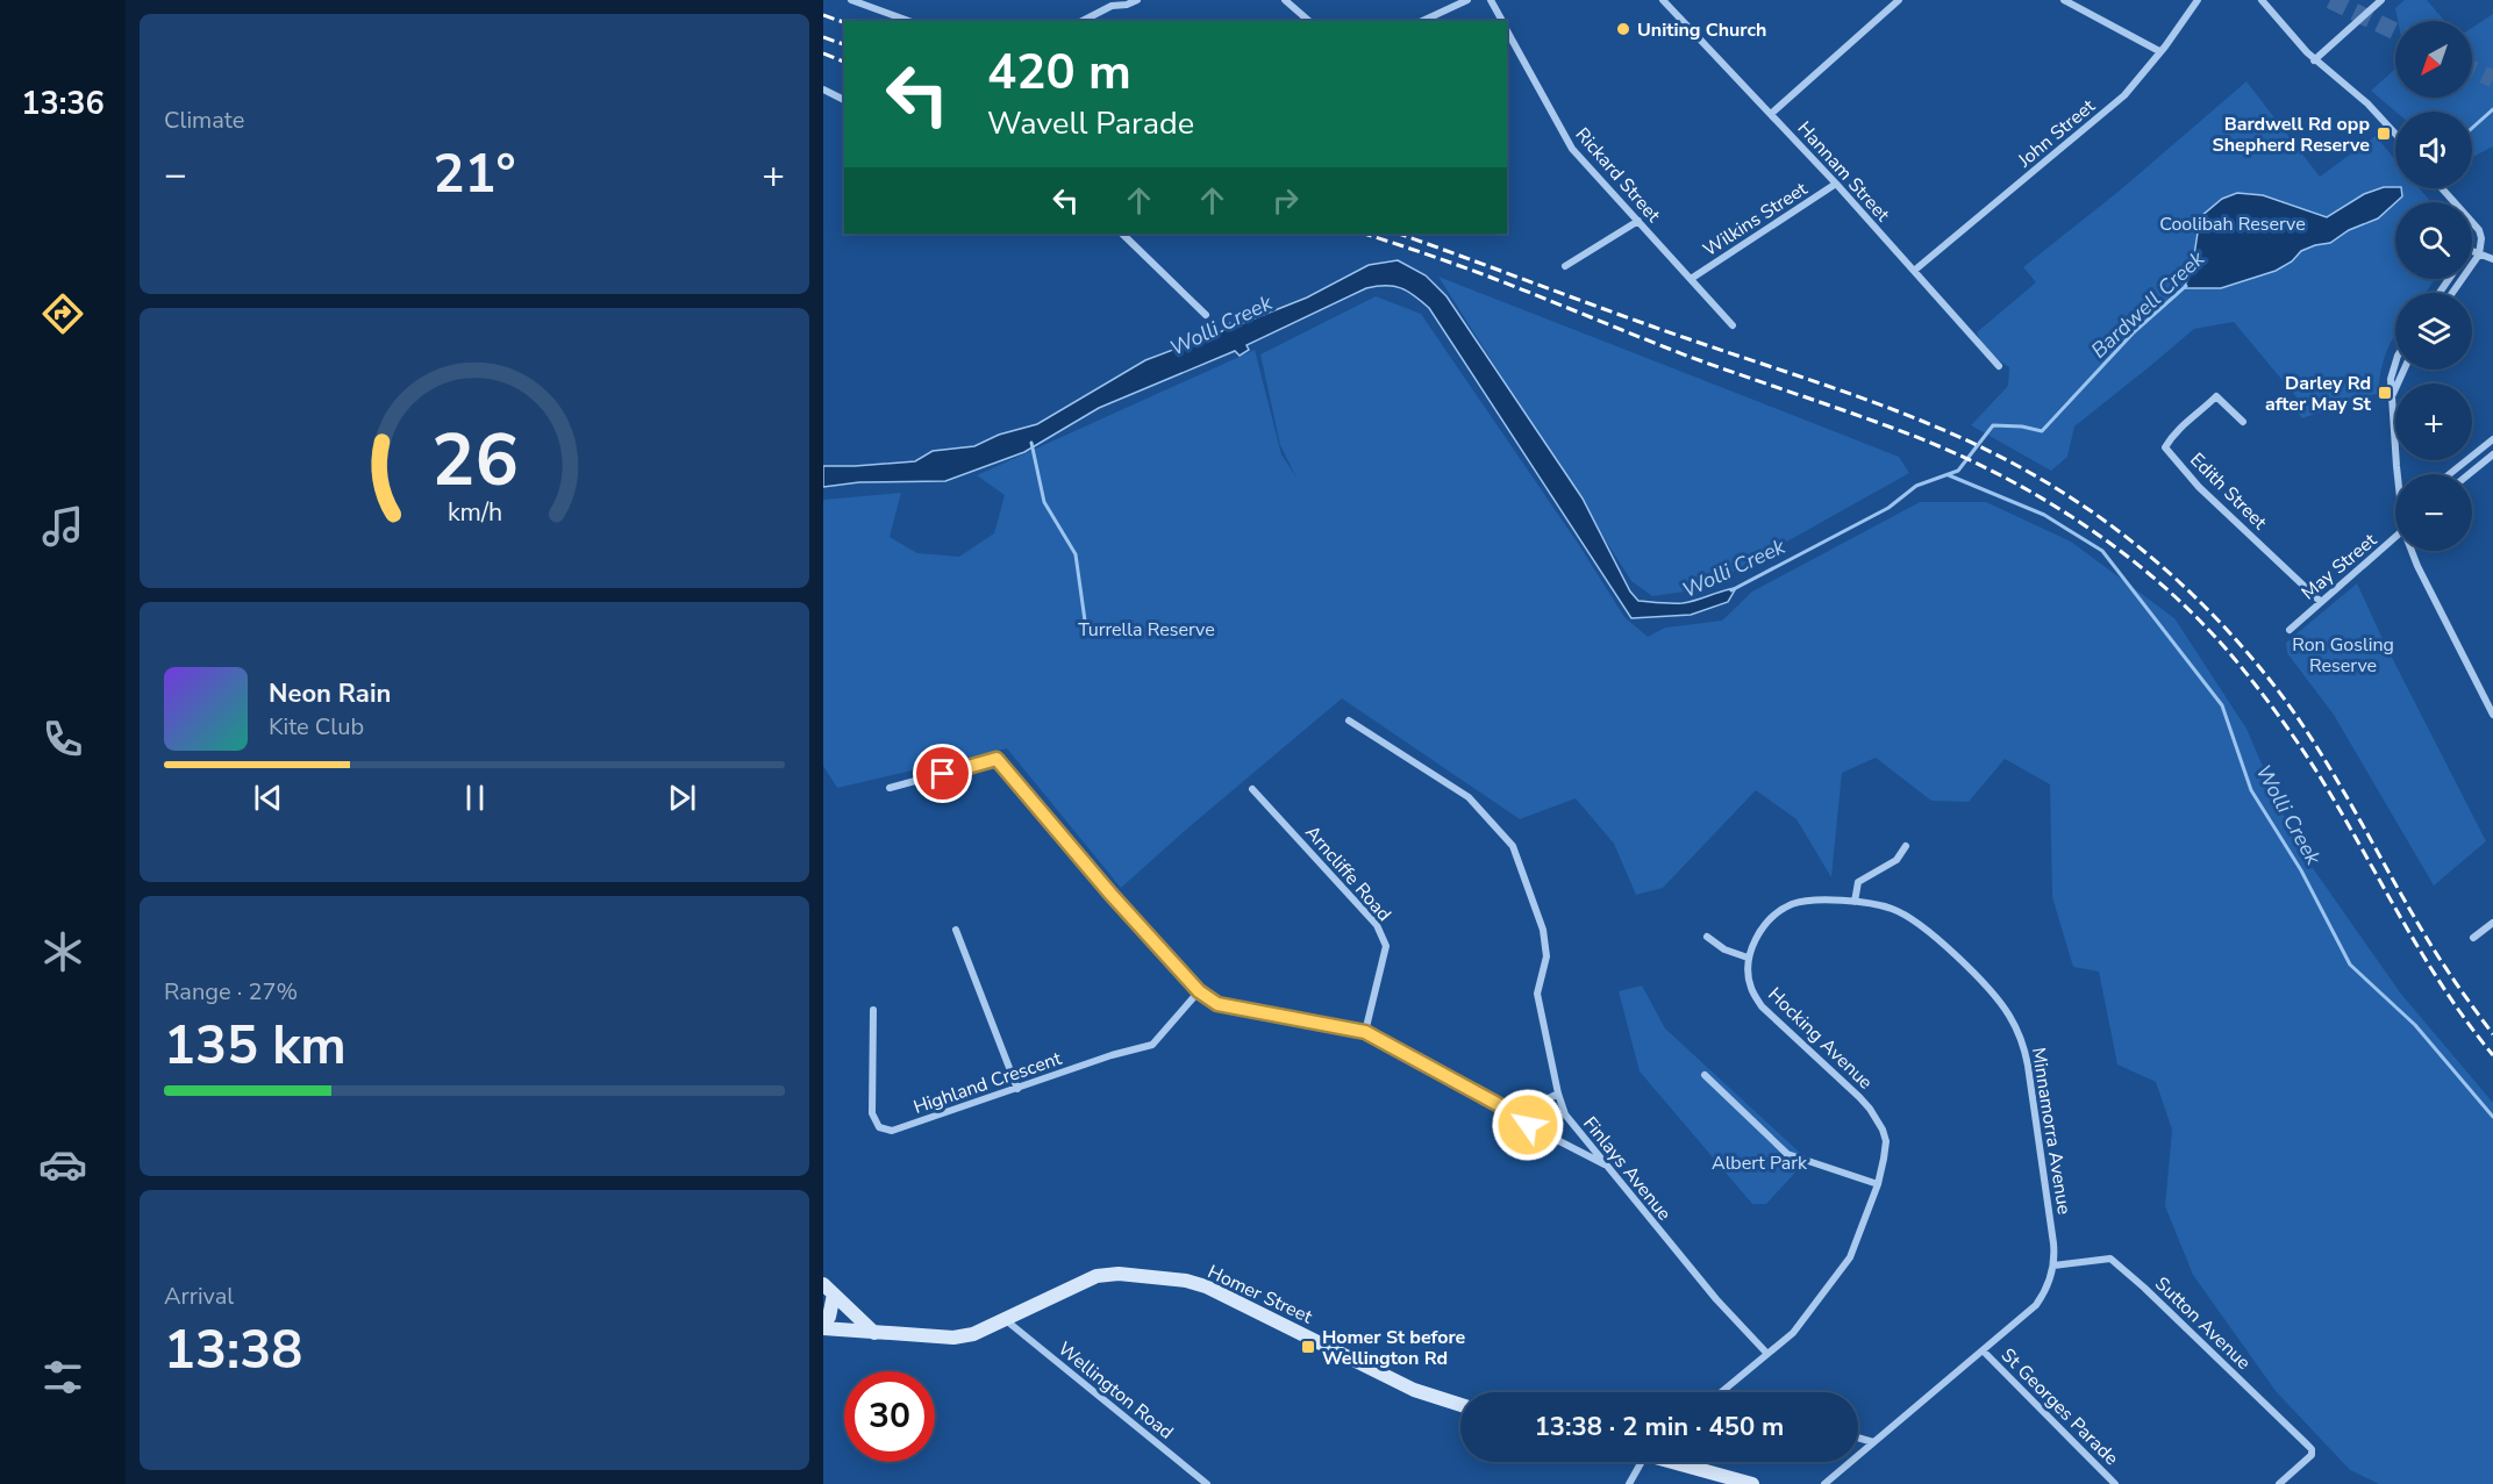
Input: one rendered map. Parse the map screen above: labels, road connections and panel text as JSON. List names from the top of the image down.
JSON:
{
  "streets": {
    "main road": ["Homer Street"],
    "street": [
      "John Street",
      "Hannam Street",
      "Rickard Street",
      "Wilkins Street",
      "Edith Street",
      "May Street",
      "Arncliffe Road",
      "Hocking Avenue",
      "Highland Crescent",
      "Minnamorra Avenue",
      "Finlays Avenue",
      "Sutton Avenue",
      "Wellington Road",
      "St Georges Parade"
    ]
  },
  "crossings": [
    ["John Street", "Hannam Street"],
    ["Hannam Street", "Wilkins Street"],
    ["Rickard Street", "Wilkins Street"],
    ["Edith Street", "May Street"],
    ["Hocking Avenue", "Minnamorra Avenue"],
    ["Hocking Avenue", "Finlays Avenue"],
    ["Minnamorra Avenue", "Sutton Avenue"],
    ["Minnamorra Avenue", "St Georges Parade"],
    ["Homer Street", "Wellington Road"]
  ],
  "water": ["Bardwell Creek", "Wolli Creek"],
  "parks": [
    "Coolibah Reserve",
    "Turrella Reserve",
    "Ron Gosling Reserve",
    "Albert Park"
  ],
  "places": {
    "other": ["Uniting Church"],
    "transit": ["Bardwell Rd opp Shepherd Reserve", "Darley Rd after May St", "Homer St before Wellington Rd"]
  },
  "north": "bottom left",
  "page": {
    "tabs": "13:36",
    "tile": [
      "Climate",
      ["Range · 27%", "135 km"],
      ["Arrival", "13:38"]
    ],
    "map_buttons": ["+", "−"],
    "turn": ["420 m", "Wavell Parade"],
    "heat": ["−", "21°", "+"],
    "song": ["Neon Rain", "Kite Club"],
    "limit": "30",
    "trip": "13:38 · 2 min · 450 m",
    "gauge": ["26", "km/h"]
  }
}
